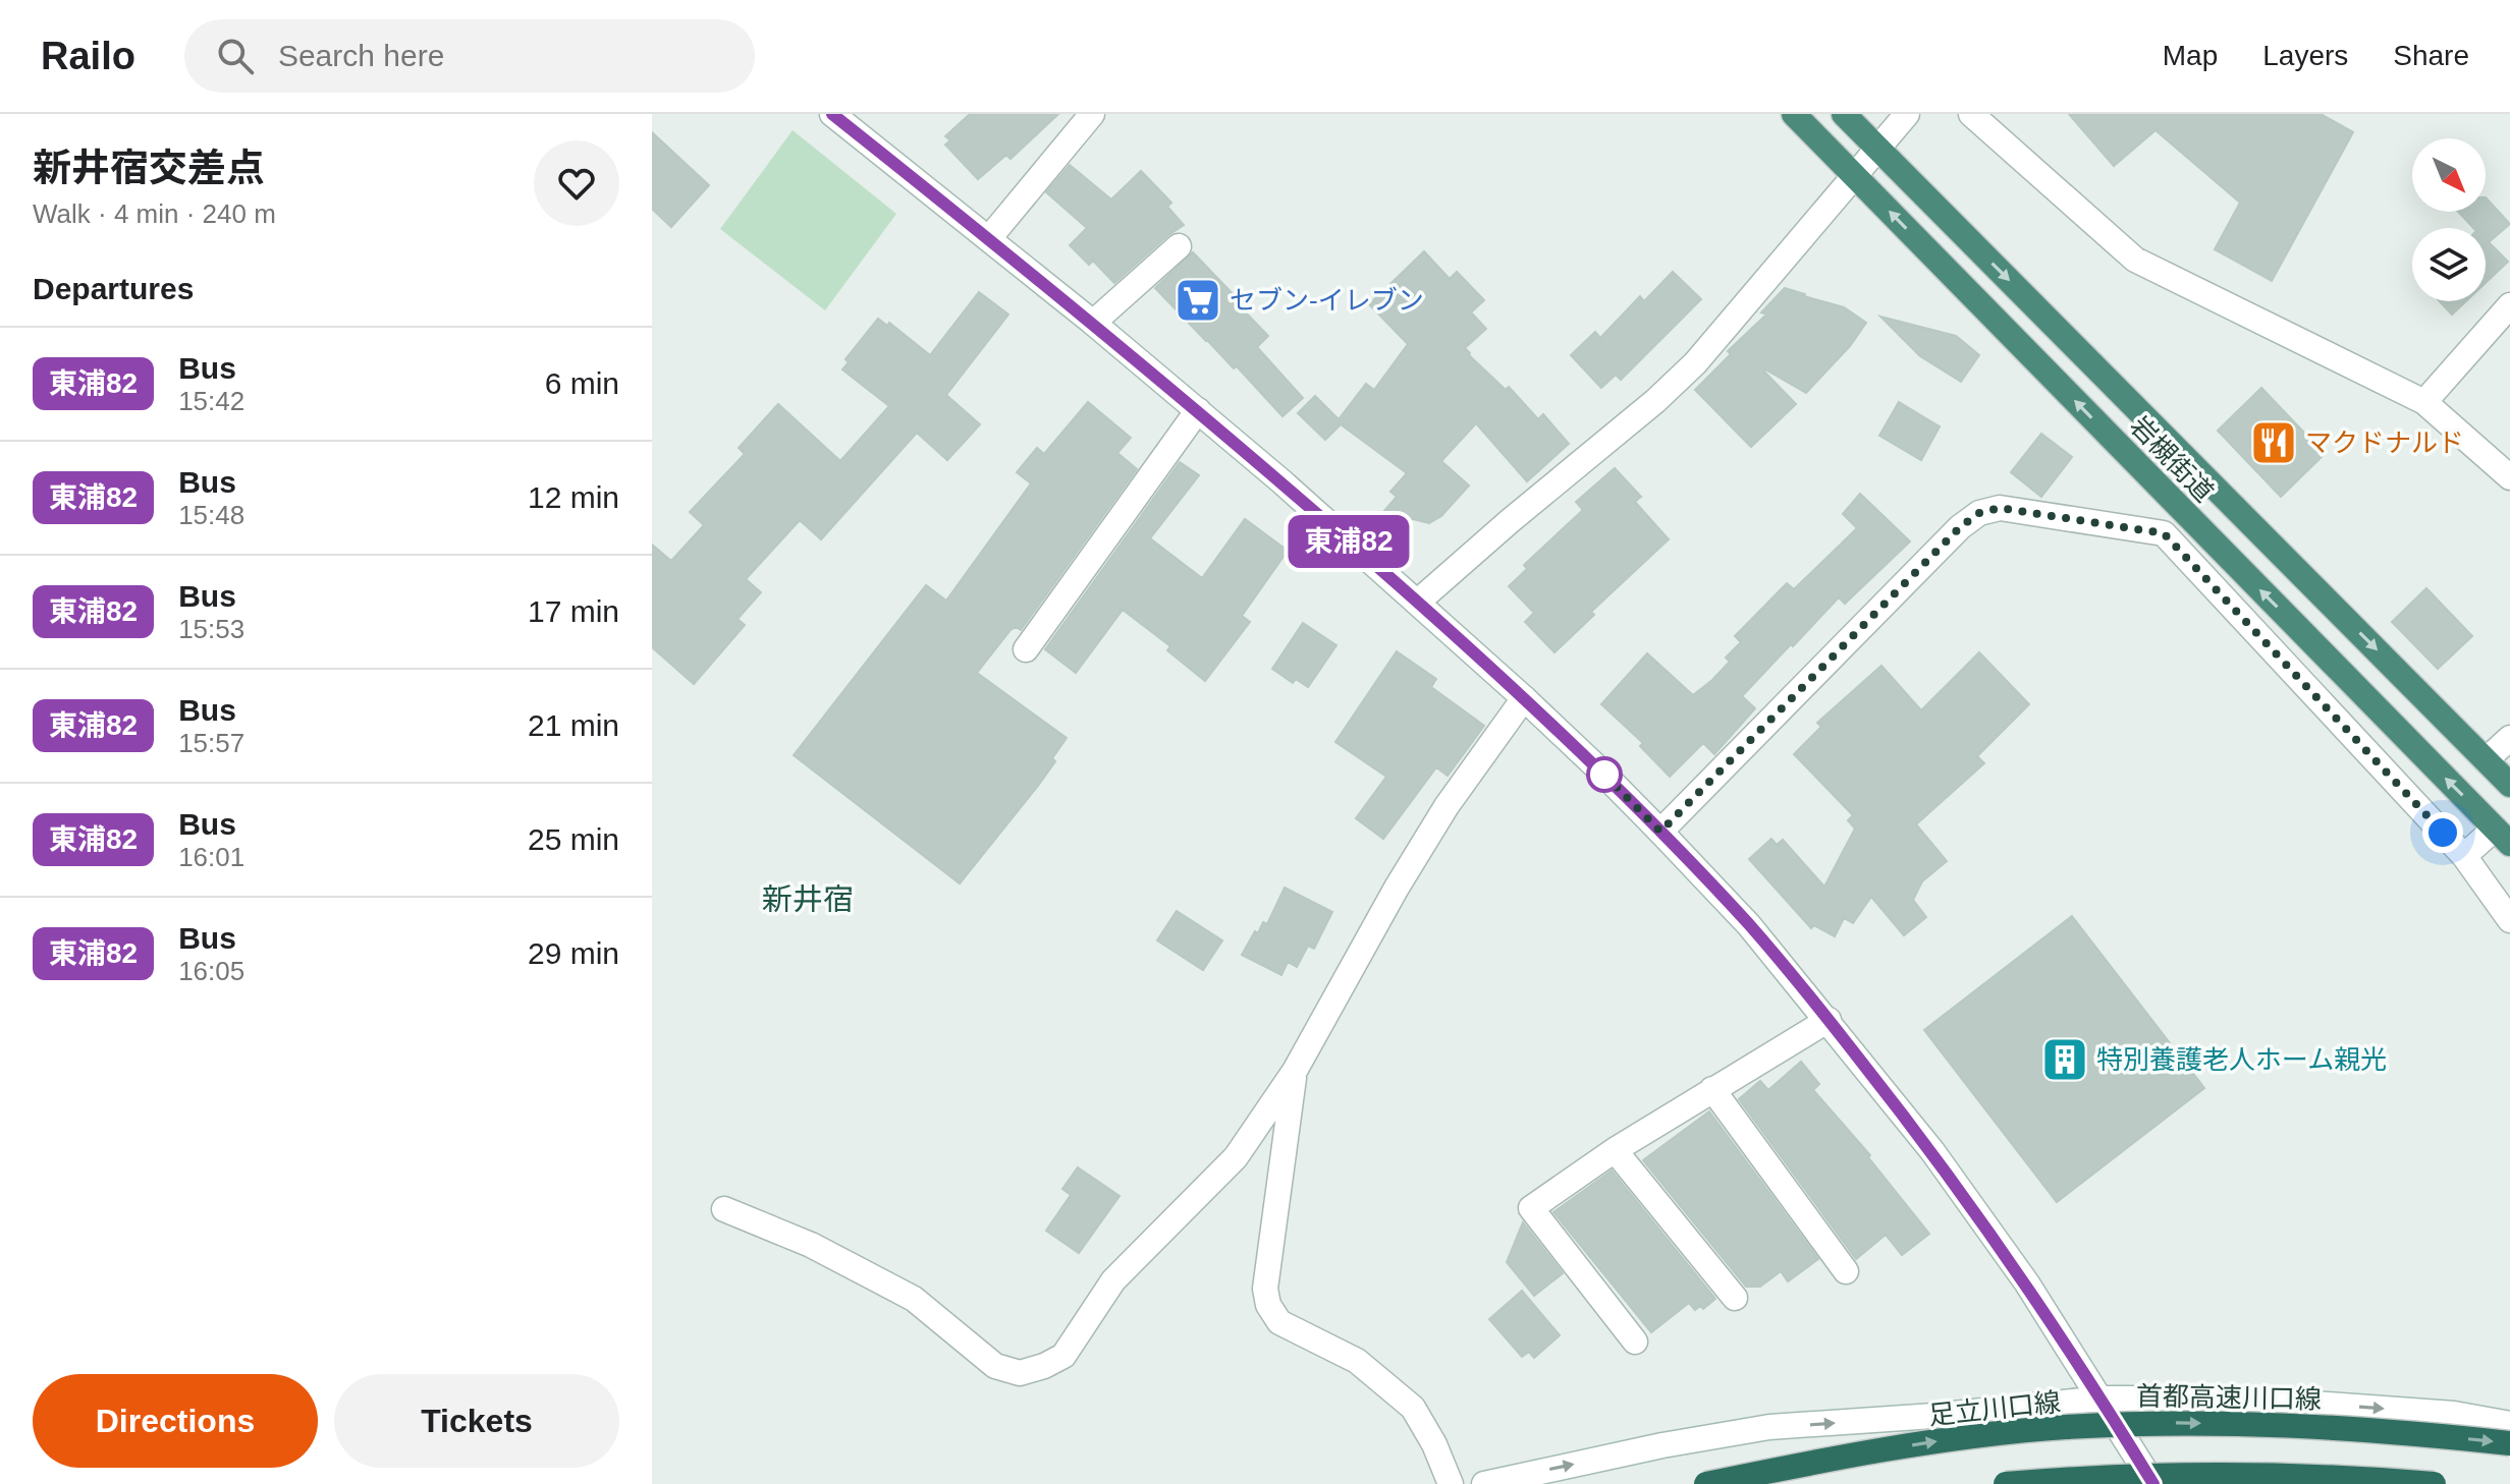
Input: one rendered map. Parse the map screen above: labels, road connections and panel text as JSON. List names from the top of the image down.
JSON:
{
  "streets": {
    "highway": ["岩槻街道", "首都高速川口線"],
    "street": ["足立川口線"]
  },
  "one_way": ["足立川口線"],
  "districts": ["新井宿"],
  "places": {
    "supermarket": ["セブン-イレブン"],
    "restaurant": ["マクドナルド"],
    "building": ["特別養護老人ホーム親光"]
  },
  "lines": ["bus line 東浦82"],
  "north": "bottom right",
  "page": {
    "header": "Railo",
    "search": "Search here",
    "nav": ["Map", "Layers", "Share"],
    "heading": [
      ["新井宿交差点", "Walk · 4 min · 240 m"],
      "Departures"
    ],
    "on_map": "東浦82",
    "list": [
      {
        "mark": "東浦82",
        "name": "Bus",
        "note": "15:42",
        "value": "6 min"
      },
      {
        "mark": "東浦82",
        "name": "Bus",
        "note": "15:48",
        "value": "12 min"
      },
      {
        "mark": "東浦82",
        "name": "Bus",
        "note": "15:53",
        "value": "17 min"
      },
      {
        "mark": "東浦82",
        "name": "Bus",
        "note": "15:57",
        "value": "21 min"
      },
      {
        "mark": "東浦82",
        "name": "Bus",
        "note": "16:01",
        "value": "25 min"
      },
      {
        "mark": "東浦82",
        "name": "Bus",
        "note": "16:05",
        "value": "29 min"
      }
    ],
    "buttons": ["Directions", "Tickets"]
  }
}
